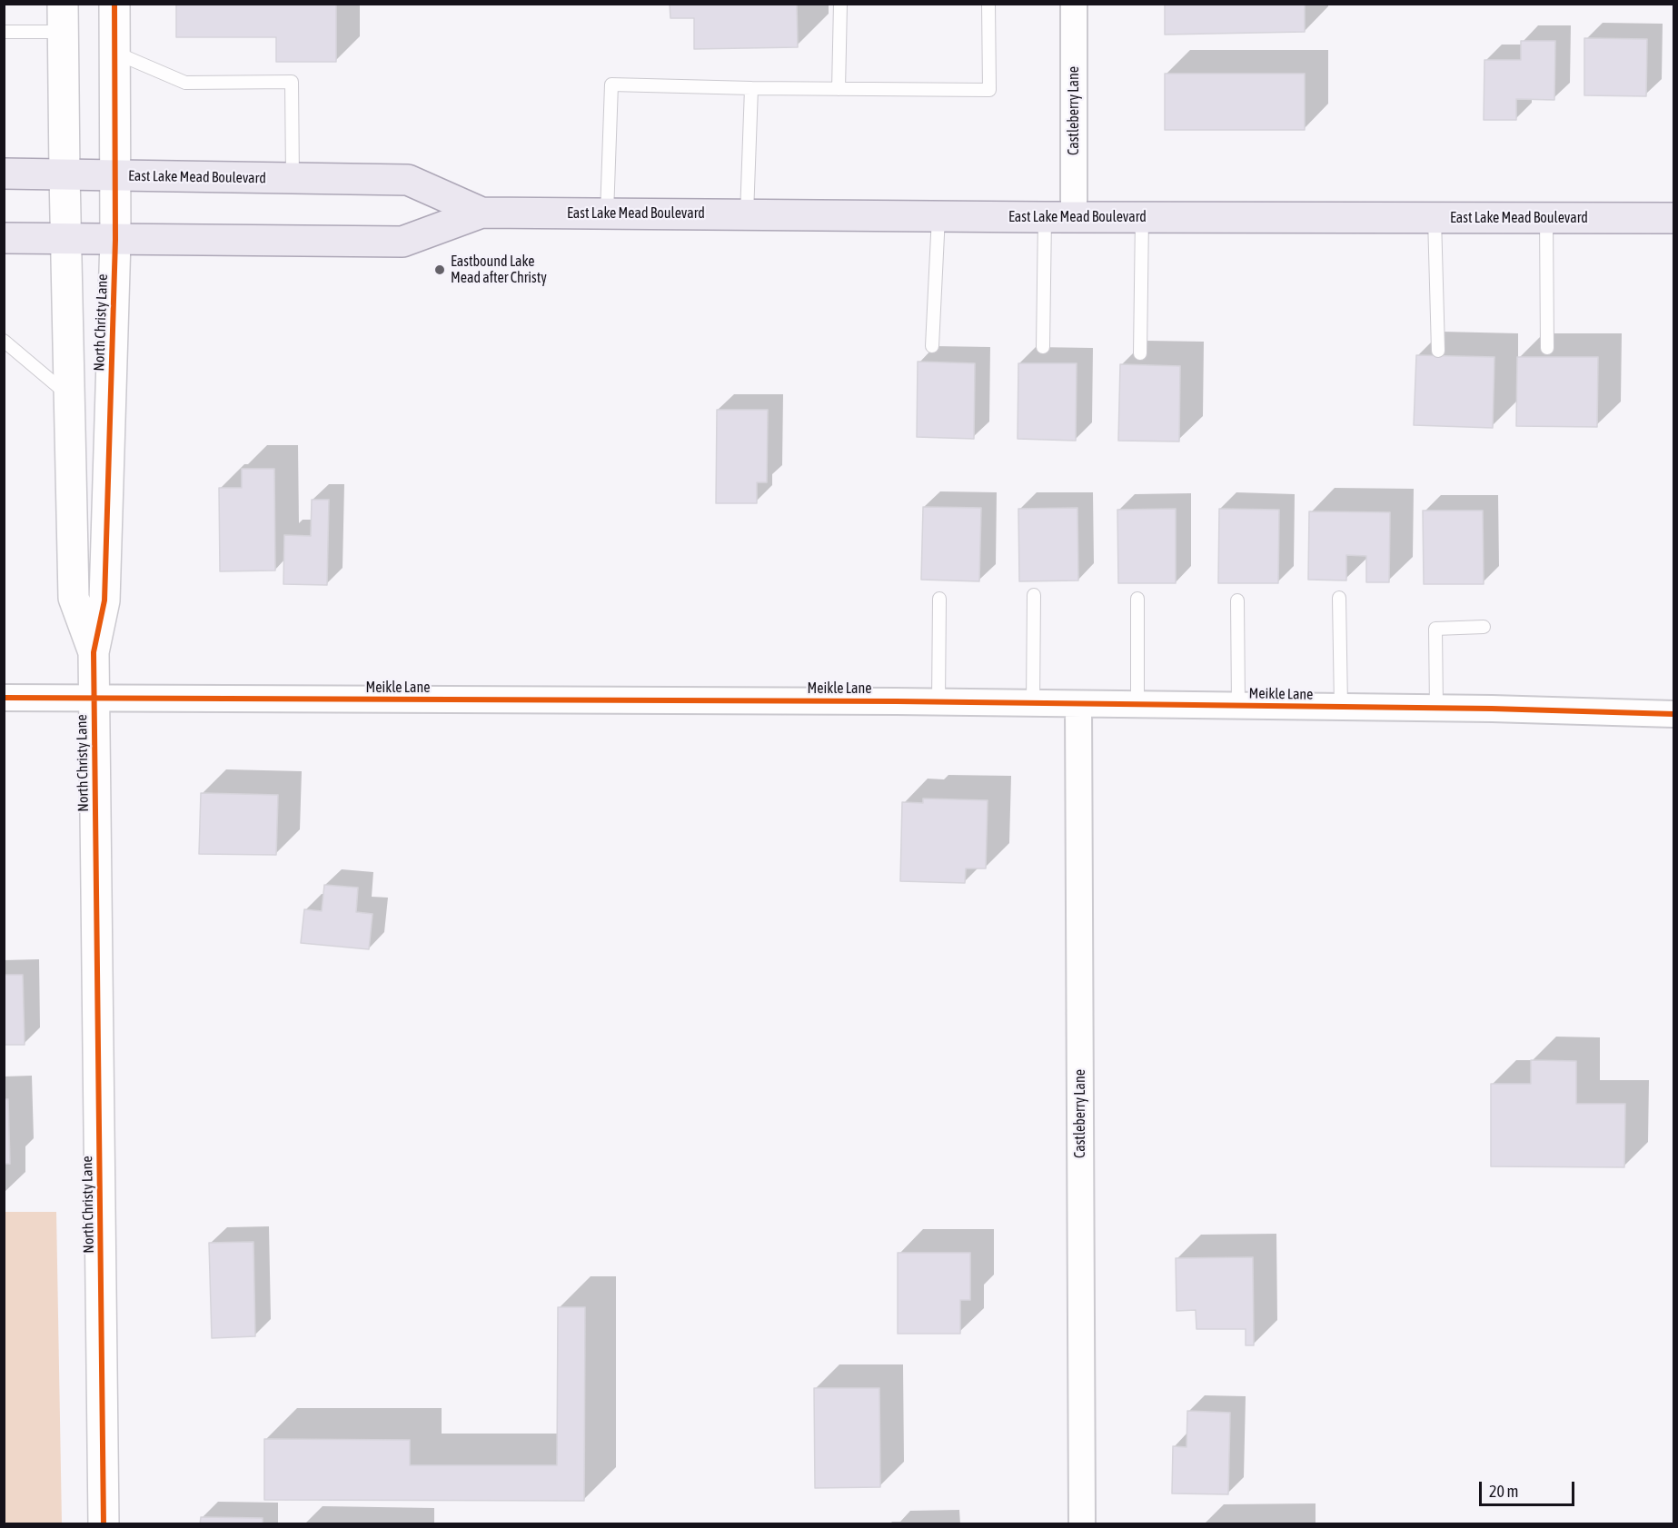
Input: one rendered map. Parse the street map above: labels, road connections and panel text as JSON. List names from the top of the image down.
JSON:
{
  "streets": {
    "main road": ["East Lake Mead Boulevard"],
    "street": ["Castleberry Lane", "North Christy Lane", "Meikle Lane"]
  },
  "crossings": [
    ["Castleberry Lane", "East Lake Mead Boulevard"],
    ["Castleberry Lane", "Meikle Lane"],
    ["East Lake Mead Boulevard", "North Christy Lane"],
    ["North Christy Lane", "Meikle Lane"]
  ],
  "places": ["Eastbound Lake Mead after Christy"],
  "scale_bar": "20 m"
}
